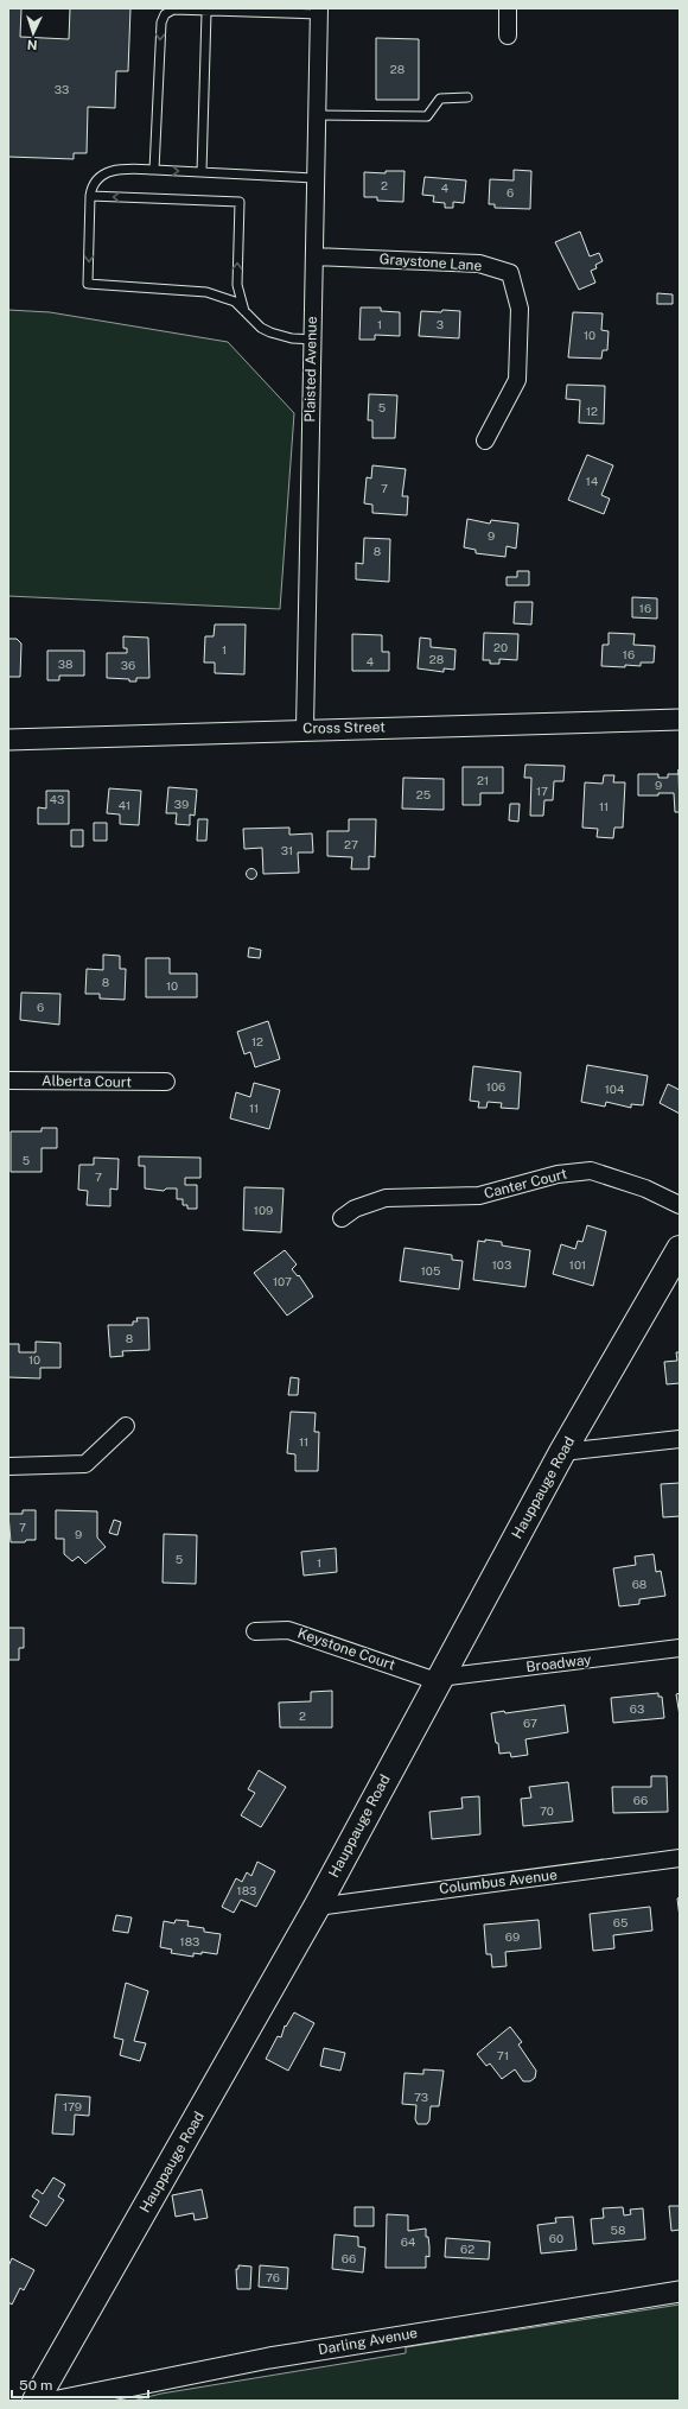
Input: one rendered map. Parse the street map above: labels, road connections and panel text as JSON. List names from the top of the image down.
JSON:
{
  "streets": {
    "main road": ["Hauppauge Road"],
    "street": [
      "Graystone Lane",
      "Plaisted Avenue",
      "Cross Street",
      "Alberta Court",
      "Canter Court",
      "Keystone Court",
      "Broadway",
      "Columbus Avenue",
      "Darling Avenue"
    ]
  },
  "crossings": [
    ["Graystone Lane", "Plaisted Avenue"],
    ["Plaisted Avenue", "Cross Street"],
    ["Hauppauge Road", "Keystone Court"],
    ["Hauppauge Road", "Broadway"],
    ["Hauppauge Road", "Columbus Avenue"],
    ["Keystone Court", "Broadway"]
  ],
  "house_numbers": [
    "28",
    "33",
    "2",
    "4",
    "6",
    "1",
    "3",
    "10",
    "5",
    "12",
    "14",
    "7",
    "9",
    "8",
    "16",
    "20",
    "1",
    "16",
    "28",
    "4",
    "38",
    "36",
    "21",
    "9",
    "17",
    "25",
    "43",
    "39",
    "41",
    "11",
    "27",
    "31",
    "8",
    "10",
    "6",
    "12",
    "106",
    "104",
    "11",
    "5",
    "7",
    "109",
    "103",
    "101",
    "105",
    "107",
    "8",
    "10",
    "11",
    "7",
    "9",
    "5",
    "1",
    "68",
    "63",
    "2",
    "67",
    "66",
    "70",
    "183",
    "65",
    "69",
    "183",
    "71",
    "73",
    "179",
    "58",
    "60",
    "64",
    "62",
    "66",
    "76"
  ],
  "scale_bar": "50 m",
  "north": "bottom"
}
